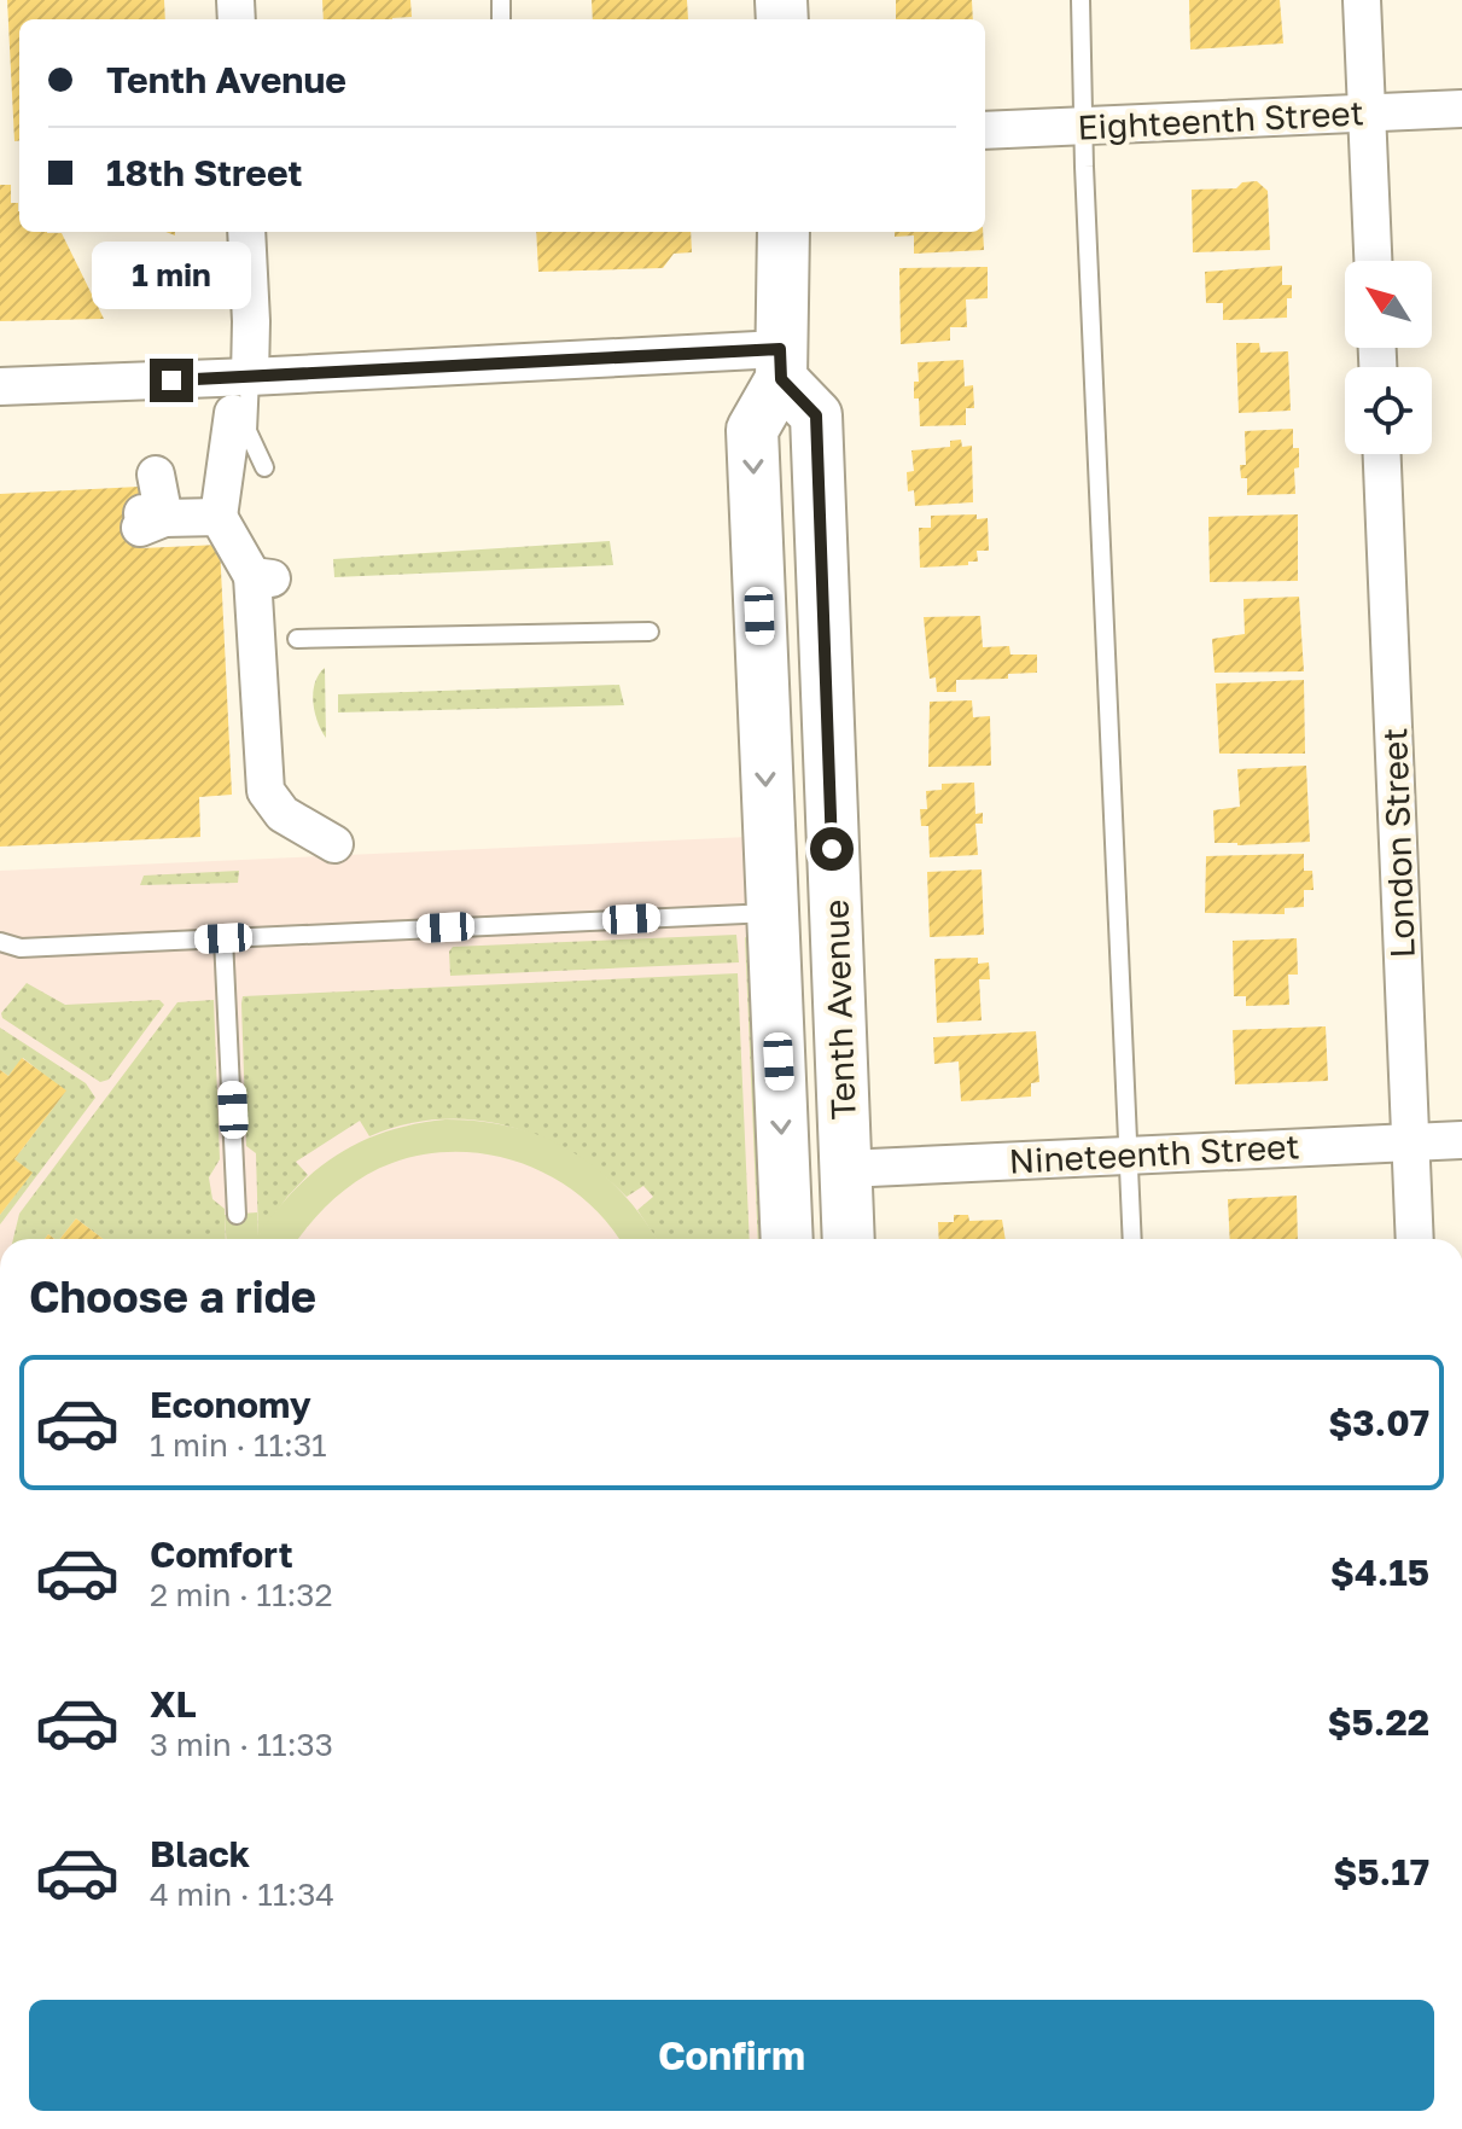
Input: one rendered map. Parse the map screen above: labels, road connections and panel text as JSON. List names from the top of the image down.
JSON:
{
  "streets": {
    "main road": ["Tenth Avenue"],
    "street": ["Eighteenth Street", "London Street", "Nineteenth Street"]
  },
  "crossings": [
    ["London Street", "Nineteenth Street"],
    ["Tenth Avenue", "Nineteenth Street"]
  ],
  "north": "top left",
  "page": {
    "banner": ["Tenth Avenue", "18th Street"],
    "bubble": "1 min",
    "heading": "Choose a ride",
    "list": [
      {
        "name": "Economy",
        "note": "1 min · 11:31",
        "value": "$3.07"
      },
      {
        "name": "Comfort",
        "note": "2 min · 11:32",
        "value": "$4.15"
      },
      {
        "name": "XL",
        "note": "3 min · 11:33",
        "value": "$5.22"
      },
      {
        "name": "Black",
        "note": "4 min · 11:34",
        "value": "$5.17"
      }
    ],
    "buttons": "Confirm"
  }
}
